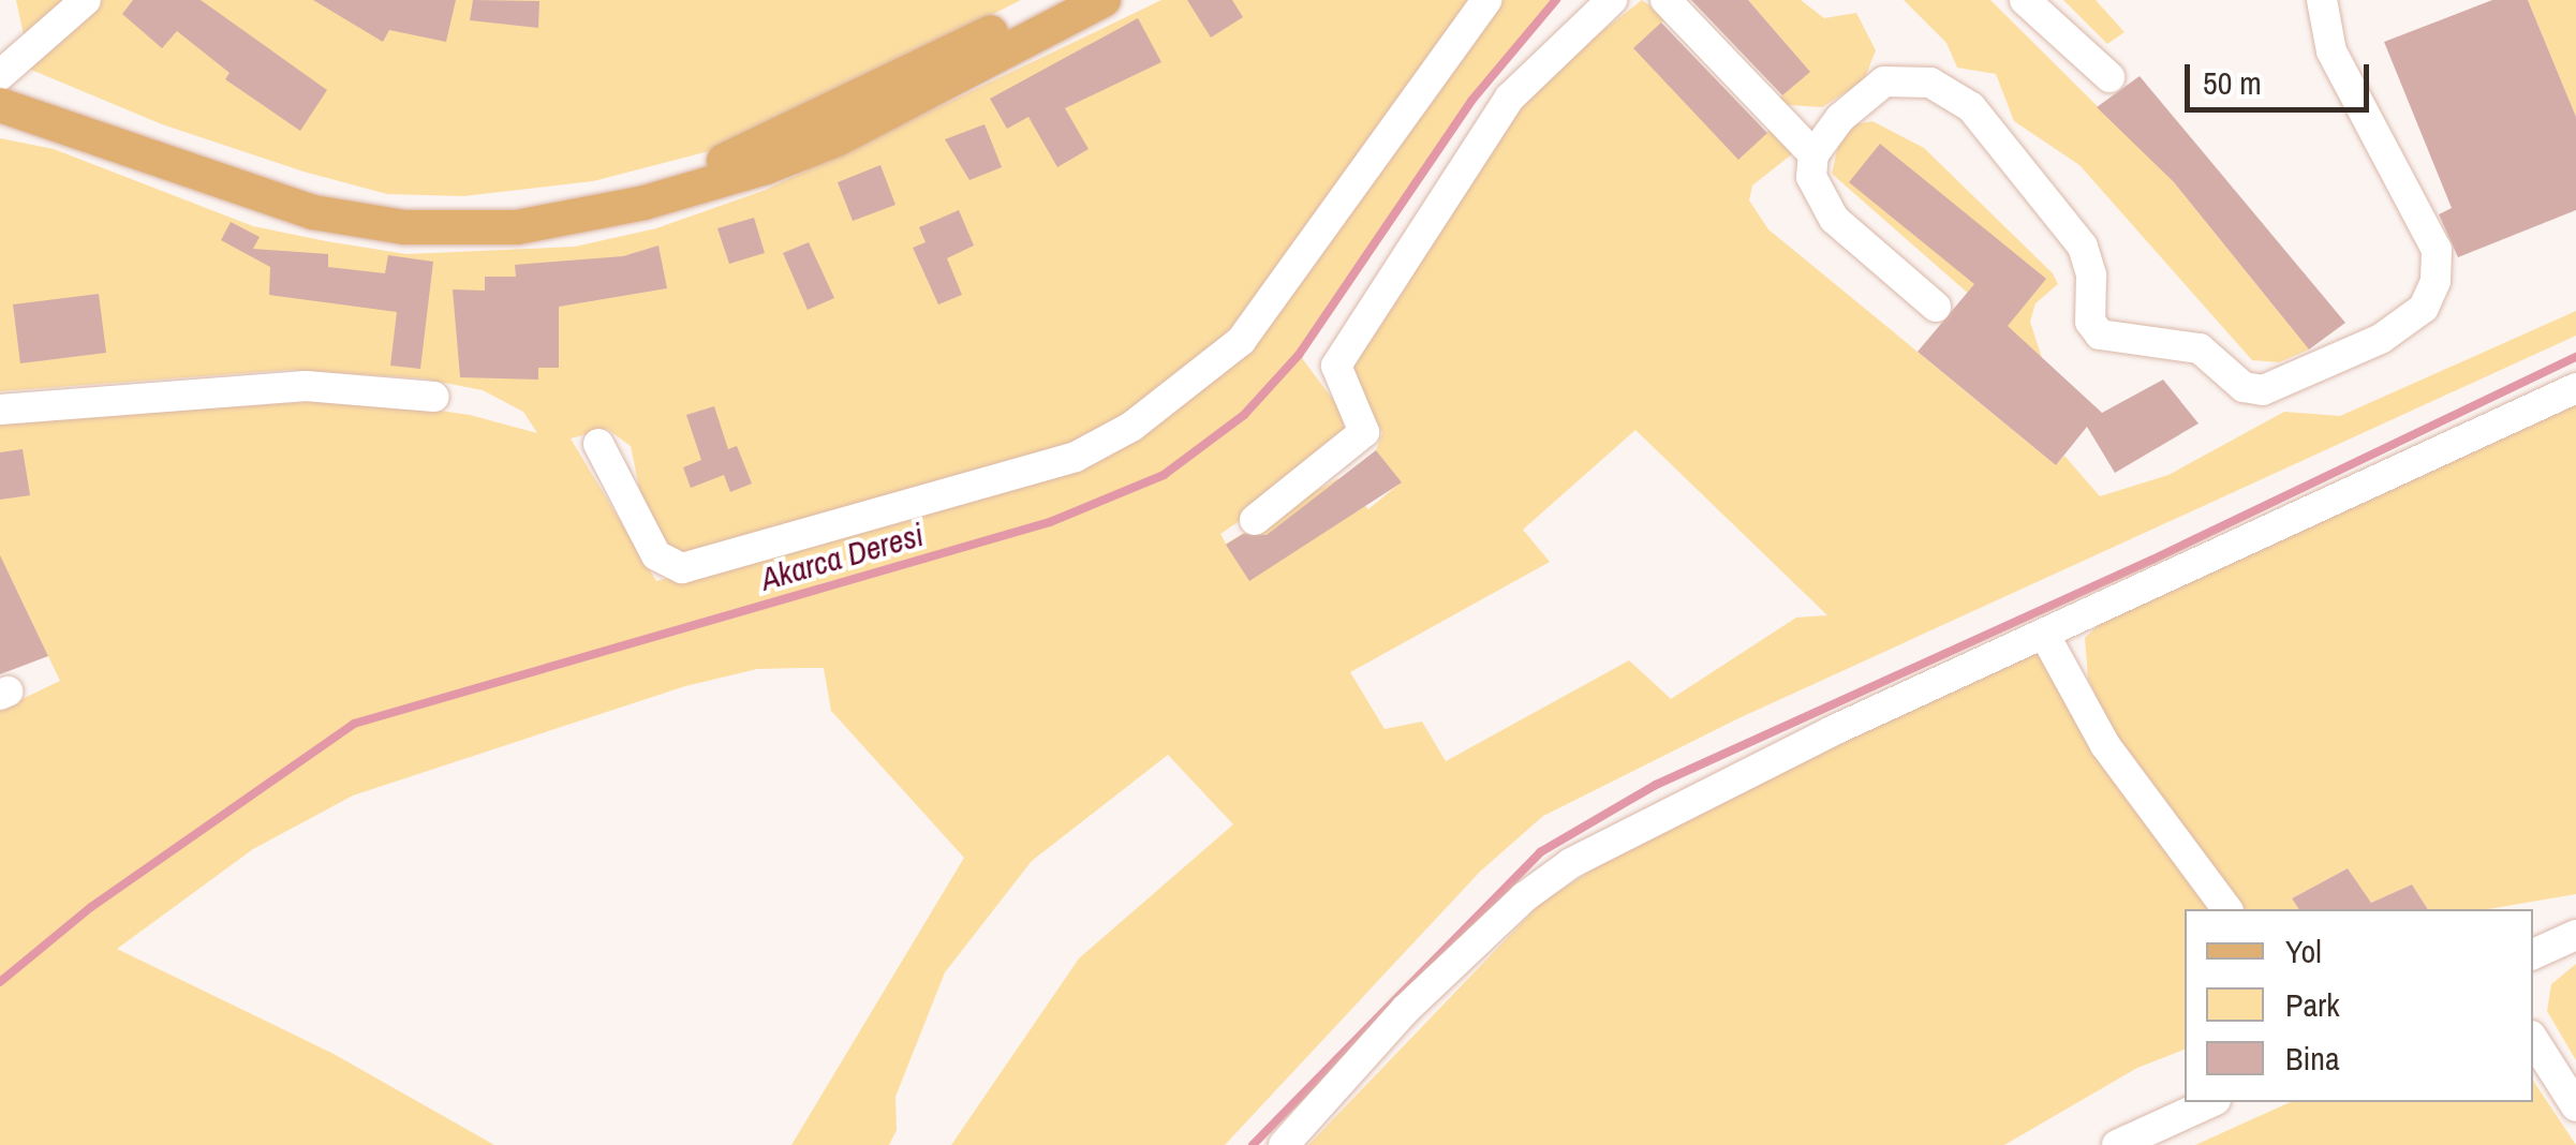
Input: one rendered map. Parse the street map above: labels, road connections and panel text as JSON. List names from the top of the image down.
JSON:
{
  "water": ["Akarca Deresi"],
  "legend": ["Yol", "Park", "Bina"],
  "scale_bar": "50 m"
}
